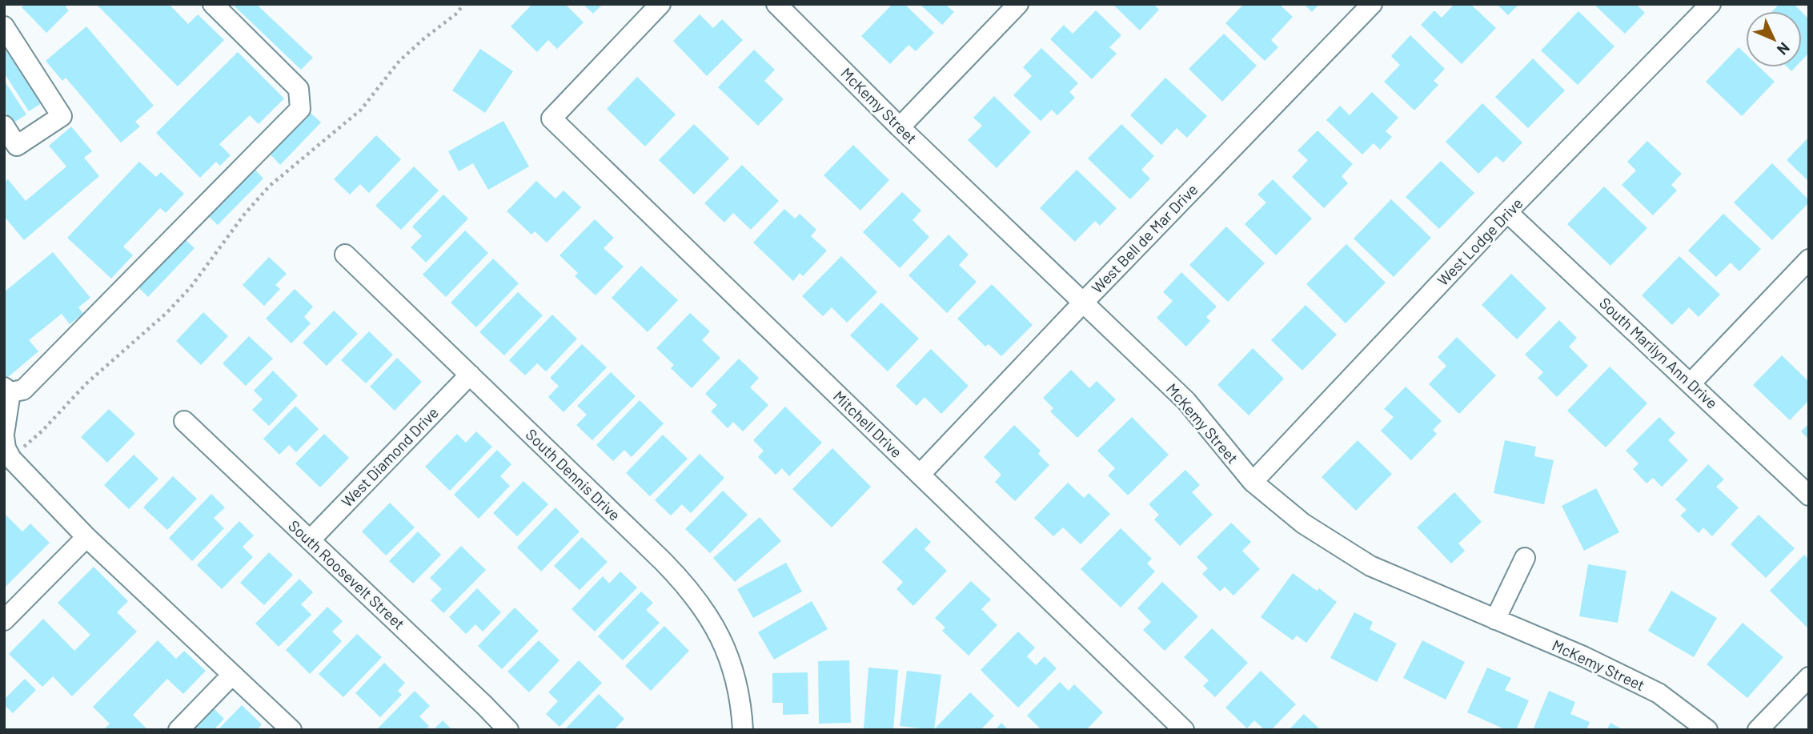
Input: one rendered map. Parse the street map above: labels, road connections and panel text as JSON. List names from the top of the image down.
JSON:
{
  "streets": {
    "street": [
      "McKemy Street",
      "West Bell de Mar Drive",
      "West Lodge Drive",
      "South Marilyn Ann Drive",
      "Mitchell Drive",
      "West Diamond Drive",
      "South Dennis Drive",
      "South Roosevelt Street"
    ]
  },
  "crossings": [
    ["McKemy Street", "West Bell de Mar Drive"],
    ["McKemy Street", "West Lodge Drive"],
    ["West Bell de Mar Drive", "Mitchell Drive"],
    ["West Lodge Drive", "South Marilyn Ann Drive"],
    ["West Diamond Drive", "South Dennis Drive"],
    ["West Diamond Drive", "South Roosevelt Street"]
  ],
  "north": "bottom right"
}
